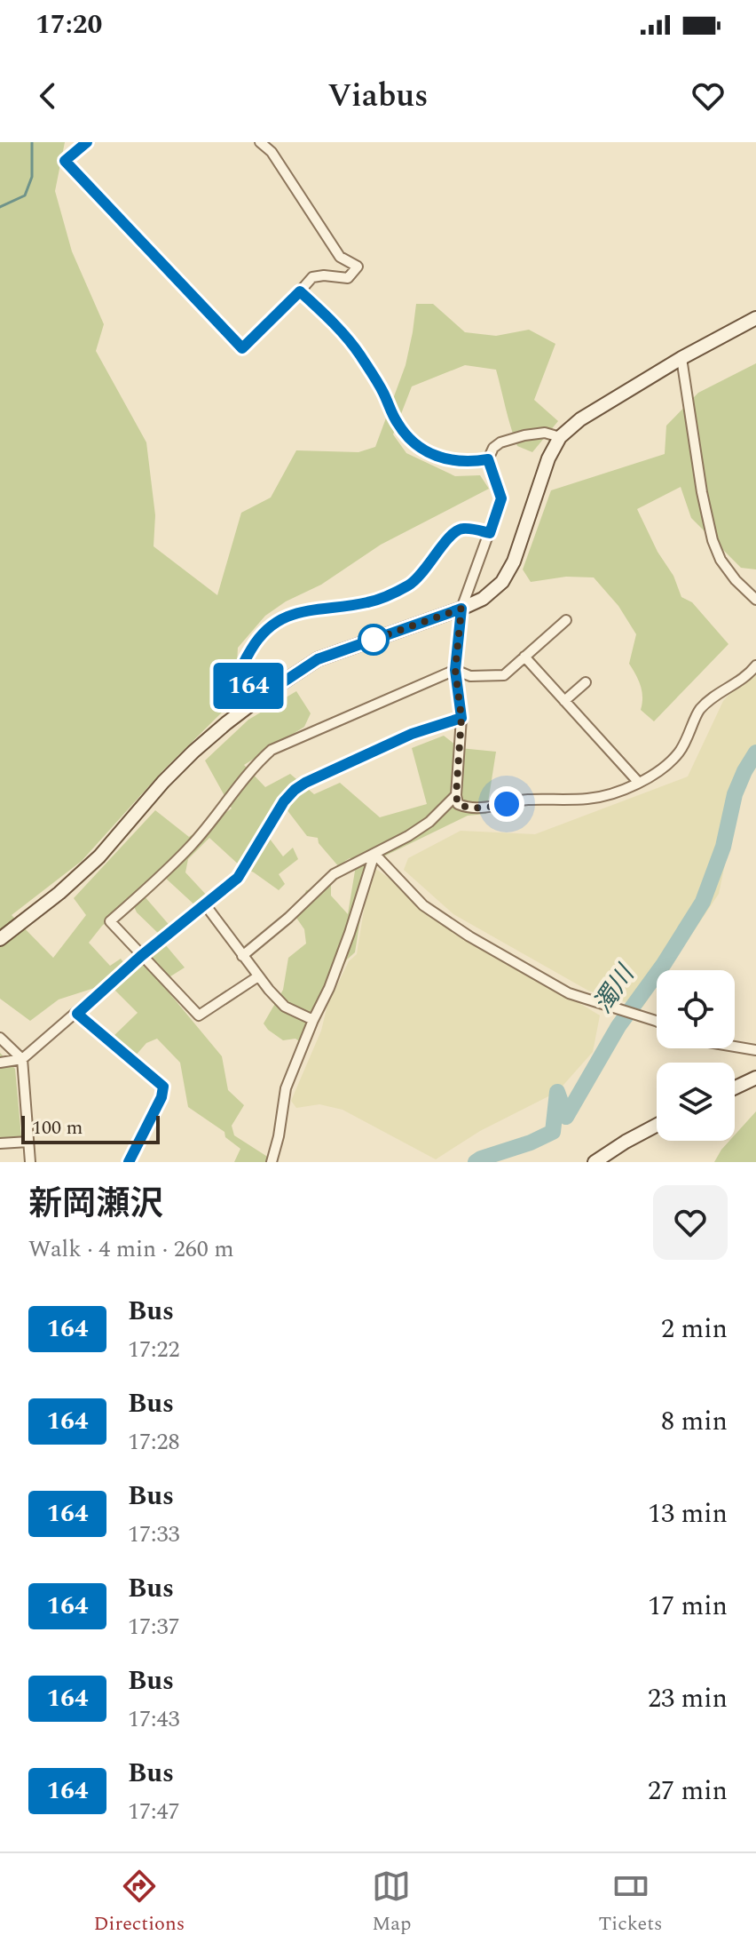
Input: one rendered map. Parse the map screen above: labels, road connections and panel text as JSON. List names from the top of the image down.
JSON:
{
  "water": ["濁川"],
  "lines": ["bus line 164"],
  "scale_bar": "100 m",
  "page": {
    "status": "17:20",
    "header": "Viabus",
    "on_map": "164",
    "scale": "100 m",
    "heading": ["新岡瀬沢", "Walk · 4 min · 260 m"],
    "list": [
      {
        "mark": "164",
        "name": "Bus",
        "note": "17:22",
        "value": "2 min"
      },
      {
        "mark": "164",
        "name": "Bus",
        "note": "17:28",
        "value": "8 min"
      },
      {
        "mark": "164",
        "name": "Bus",
        "note": "17:33",
        "value": "13 min"
      },
      {
        "mark": "164",
        "name": "Bus",
        "note": "17:37",
        "value": "17 min"
      },
      {
        "mark": "164",
        "name": "Bus",
        "note": "17:43",
        "value": "23 min"
      },
      {
        "mark": "164",
        "name": "Bus",
        "note": "17:47",
        "value": "27 min"
      }
    ],
    "tabs": ["Directions", "Map", "Tickets"]
  }
}
